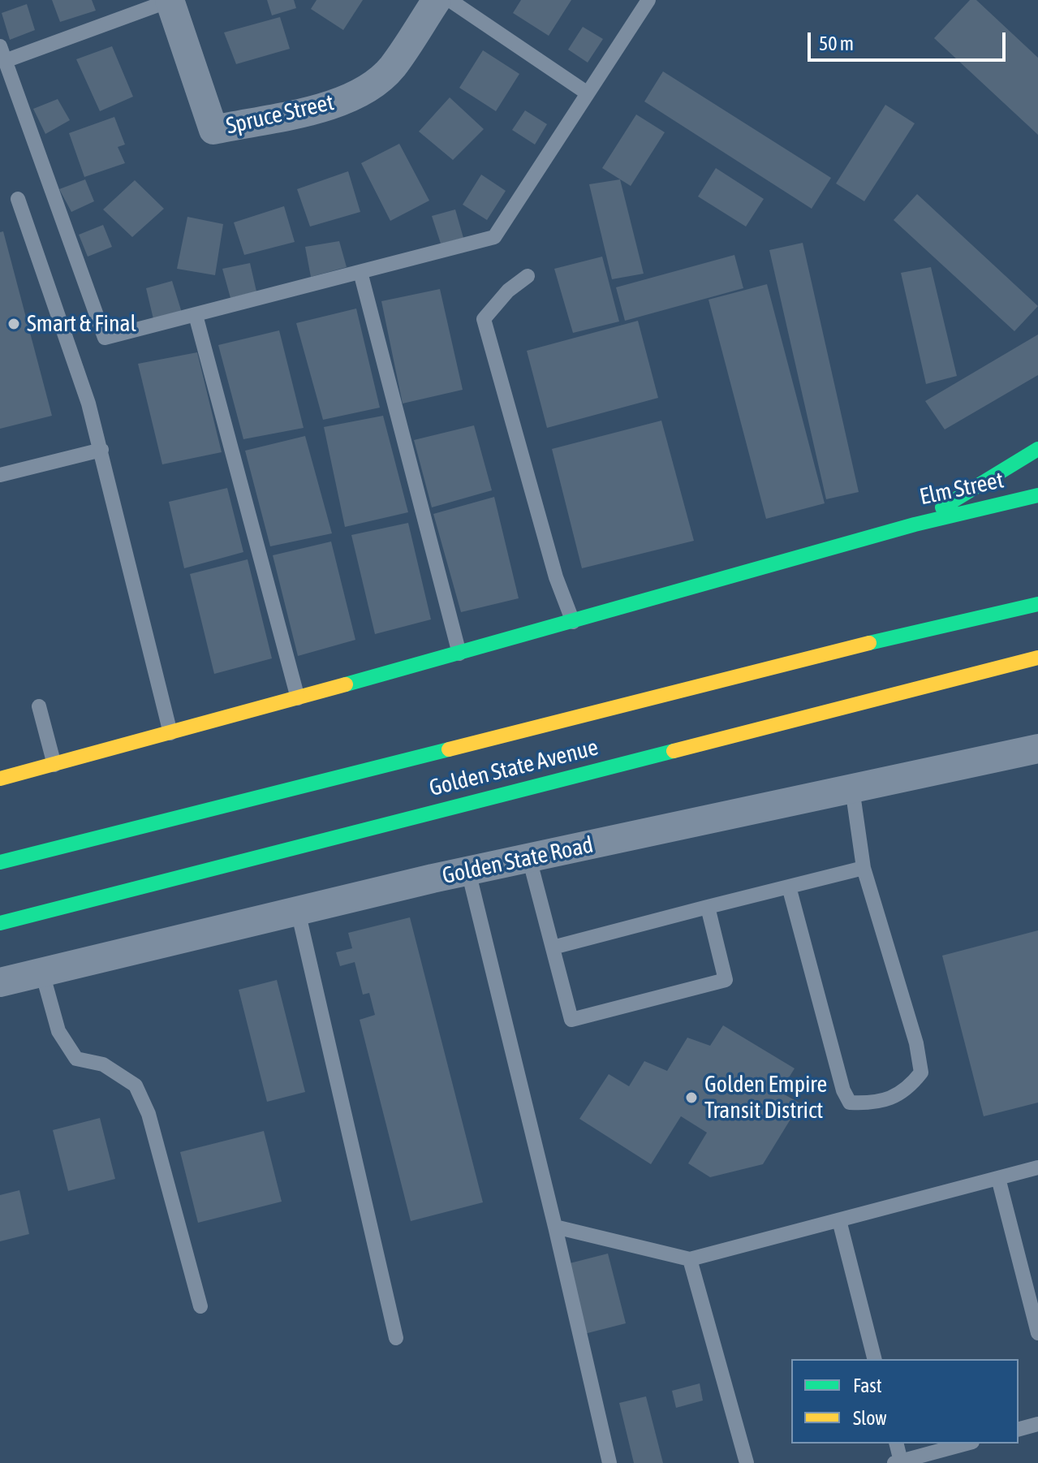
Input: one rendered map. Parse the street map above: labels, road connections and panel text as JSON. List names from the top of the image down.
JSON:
{
  "streets": {
    "main road": ["Elm Street", "Golden State Avenue"],
    "street": ["Spruce Street", "Golden State Road"]
  },
  "places": ["Smart & Final", "Golden Empire Transit District"],
  "legend": ["Fast", "Slow"],
  "scale_bar": "50 m"
}
